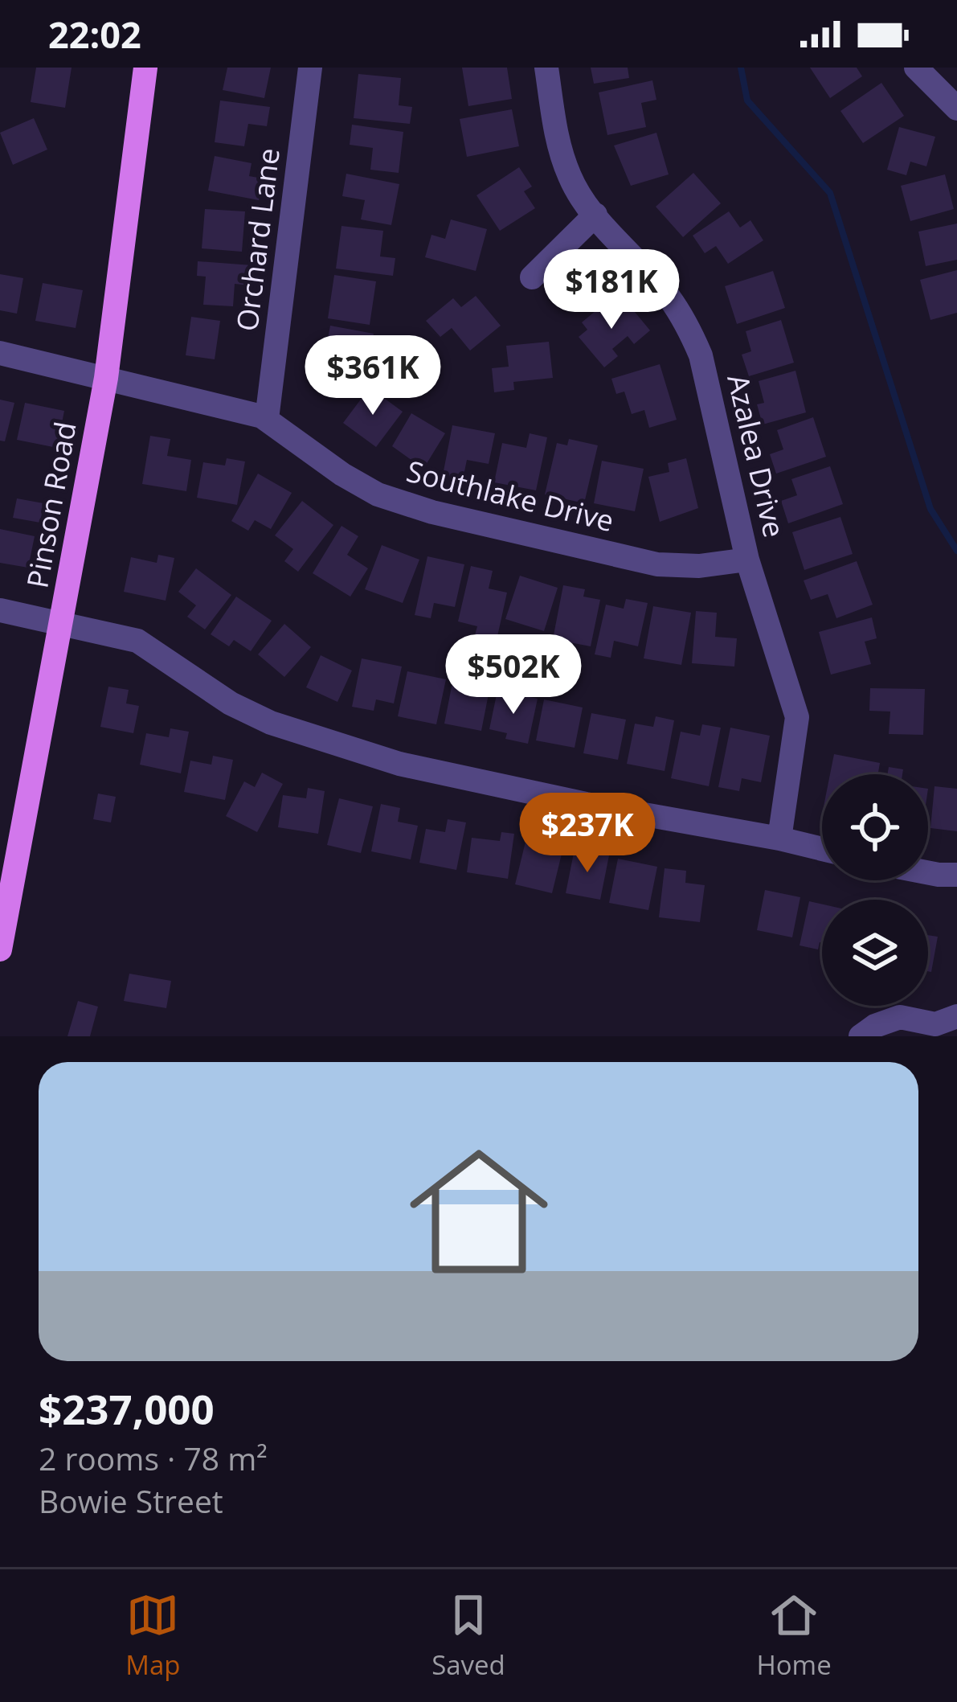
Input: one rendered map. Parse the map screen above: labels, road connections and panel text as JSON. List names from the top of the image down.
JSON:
{
  "streets": {
    "main road": ["Pinson Road"],
    "street": ["Orchard Lane", "Azalea Drive", "Southlake Drive"]
  },
  "crossings": [
    ["Orchard Lane", "Southlake Drive"],
    ["Azalea Drive", "Southlake Drive"],
    ["Southlake Drive", "Pinson Road"]
  ],
  "page": {
    "status": "22:02",
    "price": [
      "$181K",
      "$361K",
      "$502K",
      "$237K"
    ],
    "list": [
      {
        "name": "$237,000",
        "note": "2 rooms · 78 m² · Bowie Street"
      }
    ],
    "tabs": ["Map", "Saved", "Home"]
  }
}
